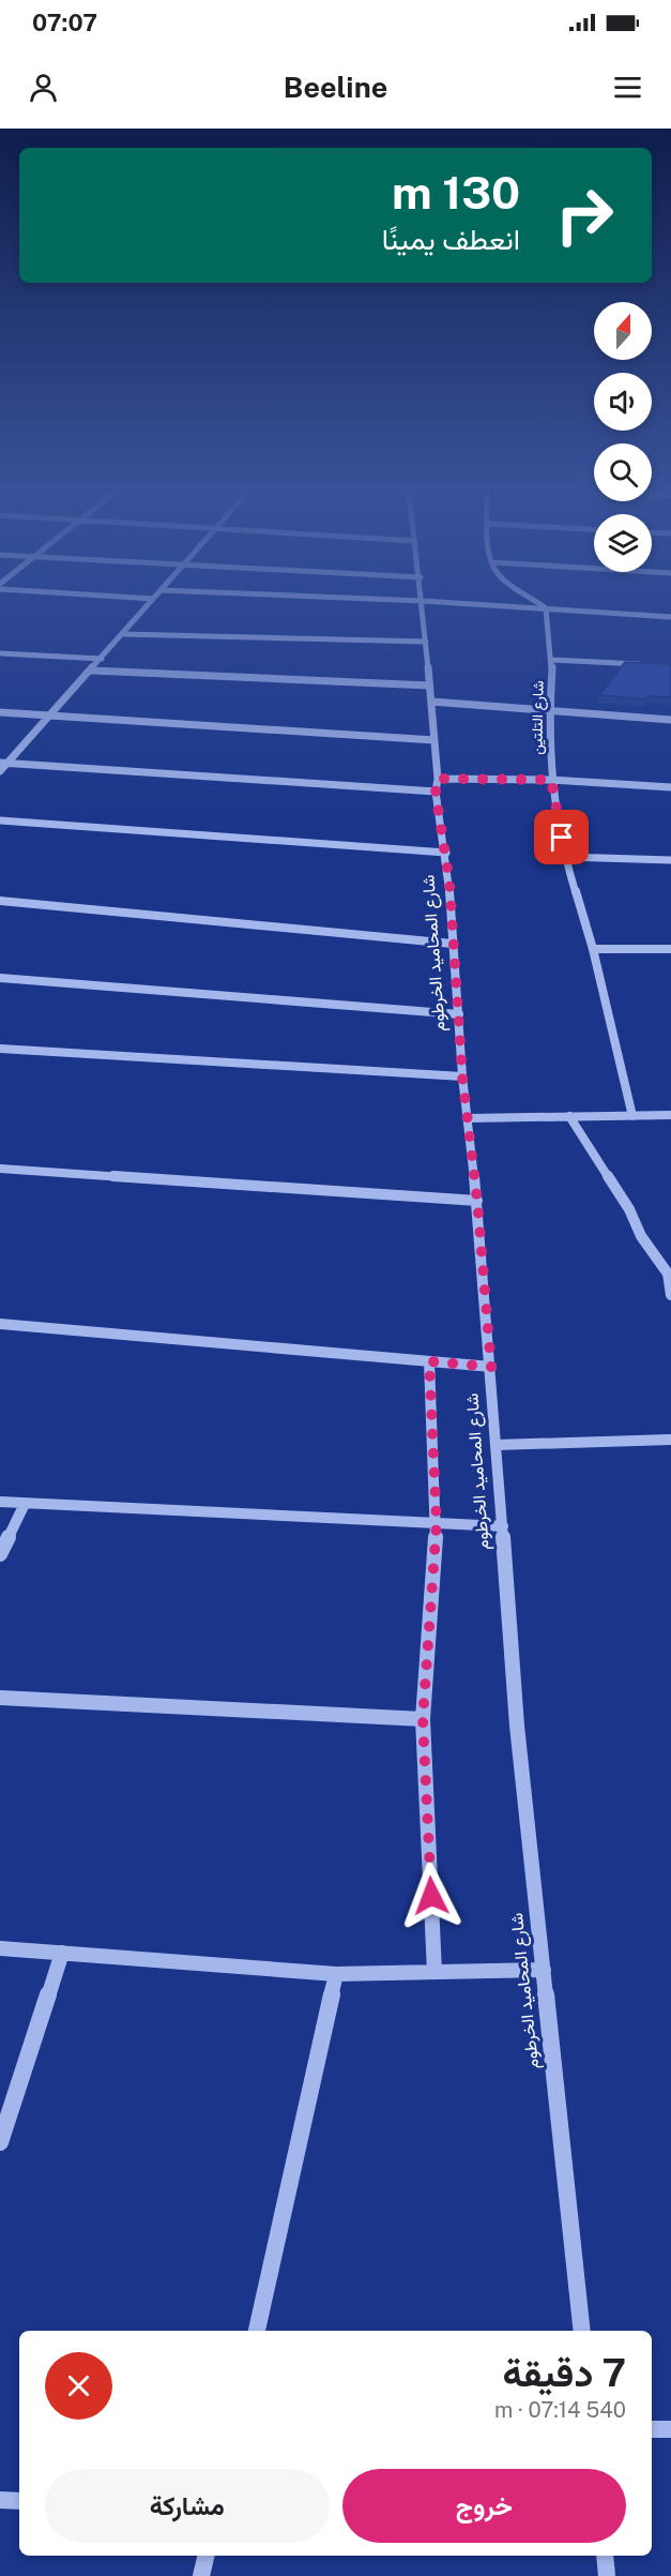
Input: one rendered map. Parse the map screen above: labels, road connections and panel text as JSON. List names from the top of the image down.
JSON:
{
  "streets": {
    "street": ["شارع التلتين", "شارع المحاميد الخرطوم"]
  },
  "north": "top",
  "page": {
    "status": "07:07",
    "header": "Beeline",
    "turn": ["130 m", "انعطف يمينًا"],
    "heading": ["7 دقيقة", "540 m · 07:14"],
    "buttons": ["خروج", "مشاركة"]
  }
}
